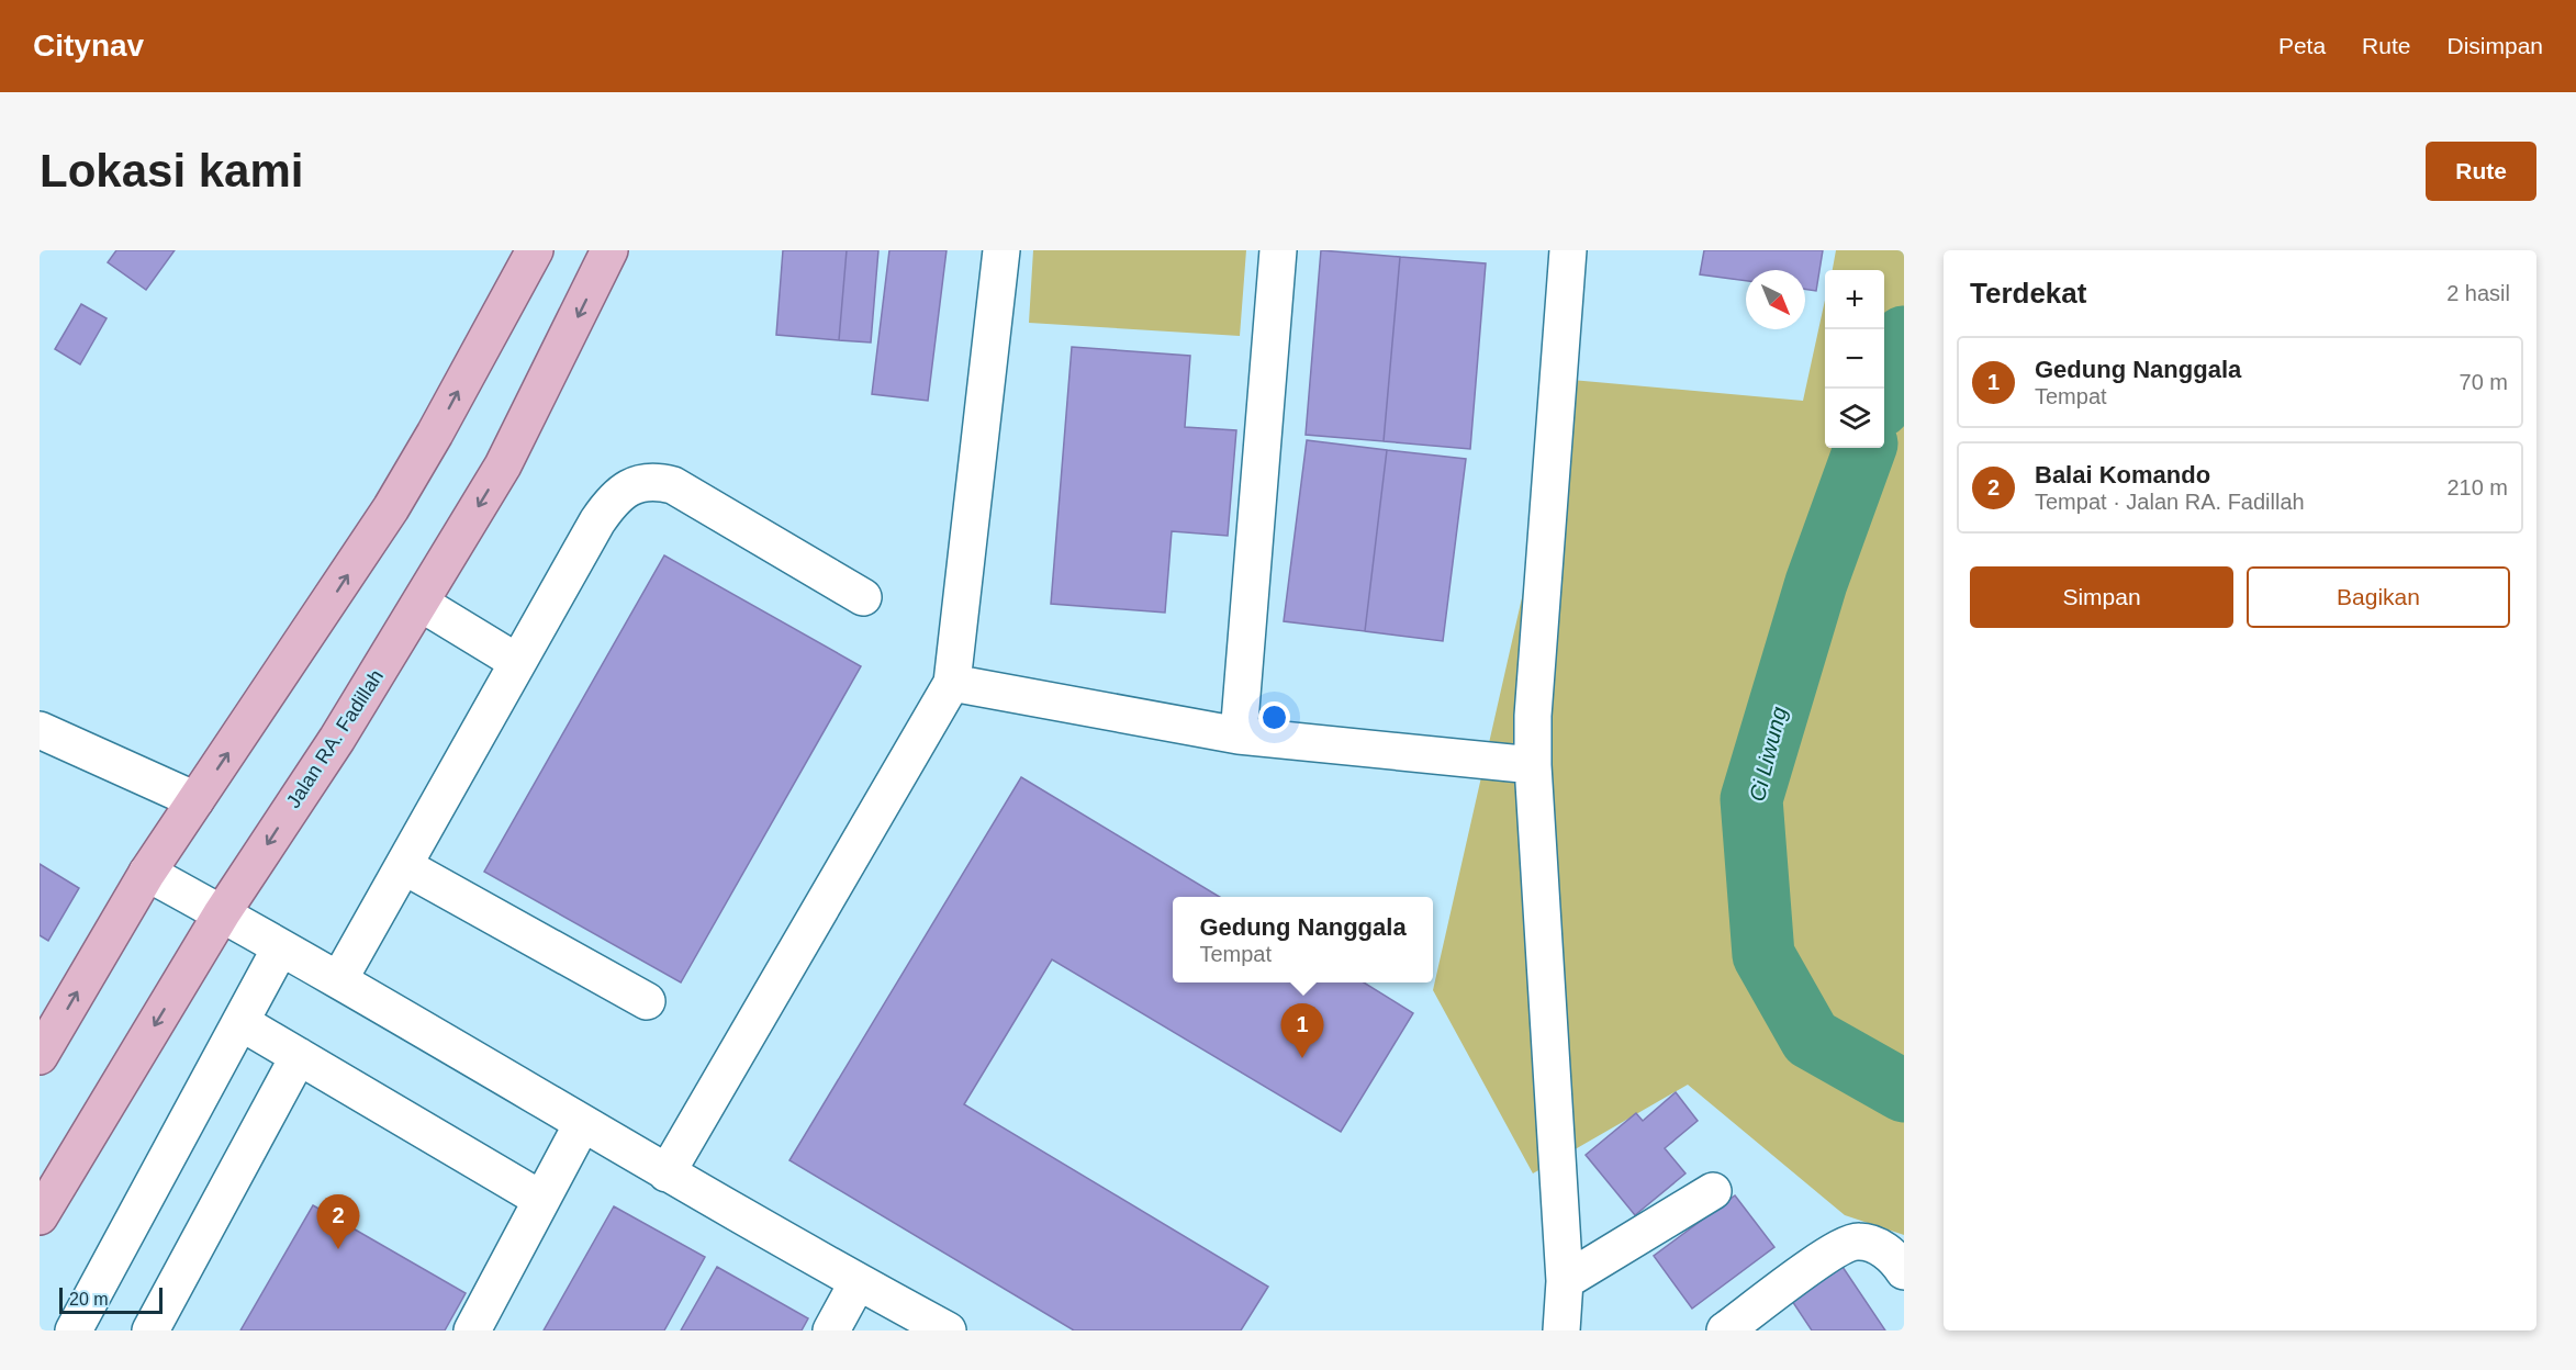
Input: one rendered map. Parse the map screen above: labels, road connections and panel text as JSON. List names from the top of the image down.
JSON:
{
  "streets": {
    "main road": ["Jalan RA. Fadillah"]
  },
  "water": ["Ci Liwung"],
  "scale_bar": "20 m",
  "north": "bottom right",
  "page": {
    "header": "Citynav",
    "nav": ["Peta", "Rute", "Disimpan"],
    "buttons": [
      "Rute",
      ["Simpan", "Bagikan"]
    ],
    "title": "Lokasi kami",
    "heading": ["Terdekat", "2 hasil"],
    "map_buttons": ["+", "−"],
    "list": [
      {
        "mark": "1",
        "name": "Gedung Nanggala",
        "note": "Tempat",
        "value": "70 m"
      },
      {
        "mark": "2",
        "name": "Balai Komando",
        "note": "Tempat · Jalan RA. Fadillah",
        "value": "210 m"
      }
    ],
    "popup": ["Gedung Nanggala", "Tempat"],
    "pins": ["1", "2"],
    "scale": "20 m"
  }
}
